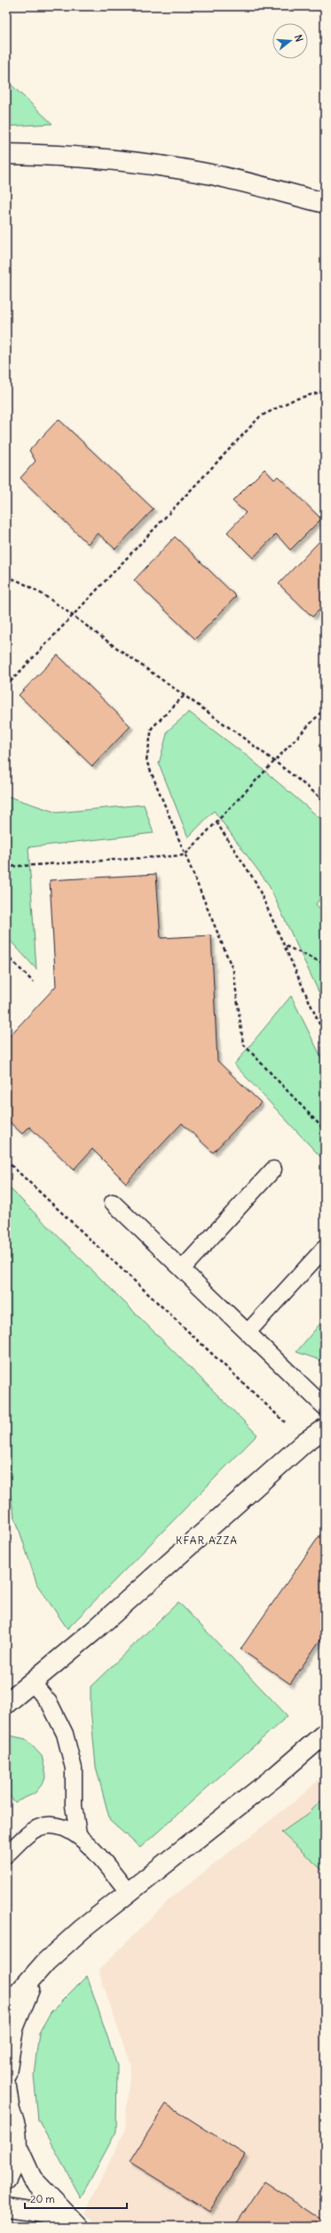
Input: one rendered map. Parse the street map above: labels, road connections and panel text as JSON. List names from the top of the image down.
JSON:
{
  "districts": ["KFAR AZZA"],
  "scale_bar": "20 m",
  "north": "right"
}
